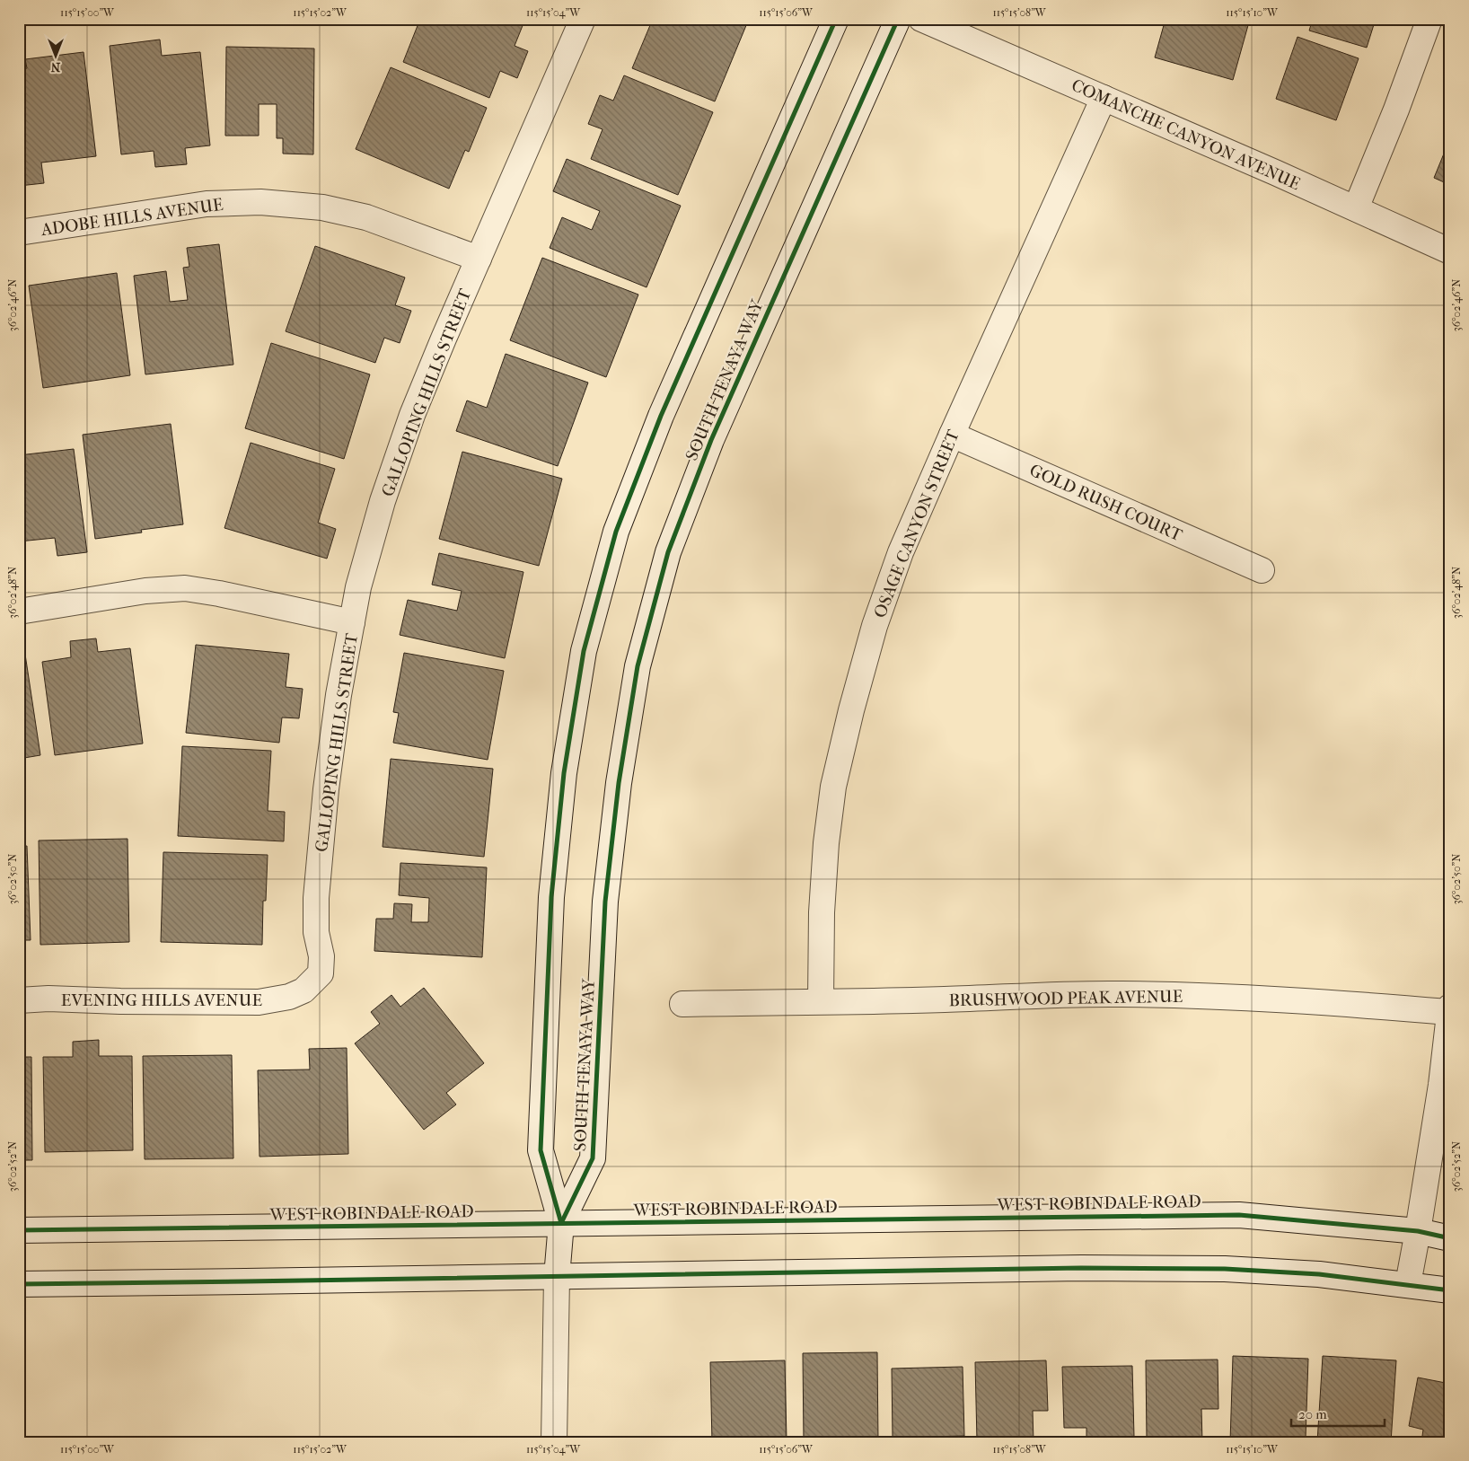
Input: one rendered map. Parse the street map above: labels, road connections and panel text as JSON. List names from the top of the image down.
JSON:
{
  "streets": {
    "street": [
      "COMANCHE CANYON AVENUE",
      "ADOBE HILLS AVENUE",
      "SOUTH TENAYA WAY",
      "GALLOPING HILLS STREET",
      "GOLD RUSH COURT",
      "OSAGE CANYON STREET",
      "BRUSHWOOD PEAK AVENUE",
      "EVENING HILLS AVENUE",
      "WEST ROBINDALE ROAD"
    ]
  },
  "crossings": [
    ["COMANCHE CANYON AVENUE", "OSAGE CANYON STREET"],
    ["ADOBE HILLS AVENUE", "GALLOPING HILLS STREET"],
    ["SOUTH TENAYA WAY", "WEST ROBINDALE ROAD"],
    ["GALLOPING HILLS STREET", "EVENING HILLS AVENUE"],
    ["GOLD RUSH COURT", "OSAGE CANYON STREET"],
    ["OSAGE CANYON STREET", "BRUSHWOOD PEAK AVENUE"]
  ],
  "scale_bar": "20 m",
  "north": "bottom",
  "coordinates": [
    "115°15'00\"W",
    "115°15'02\"W",
    "115°15'04\"W",
    "115°15'06\"W",
    "115°15'08\"W",
    "115°15'10\"W",
    "36°02'46\"N",
    "36°02'48\"N",
    "36°02'50\"N",
    "36°02'52\"N"
  ]
}
